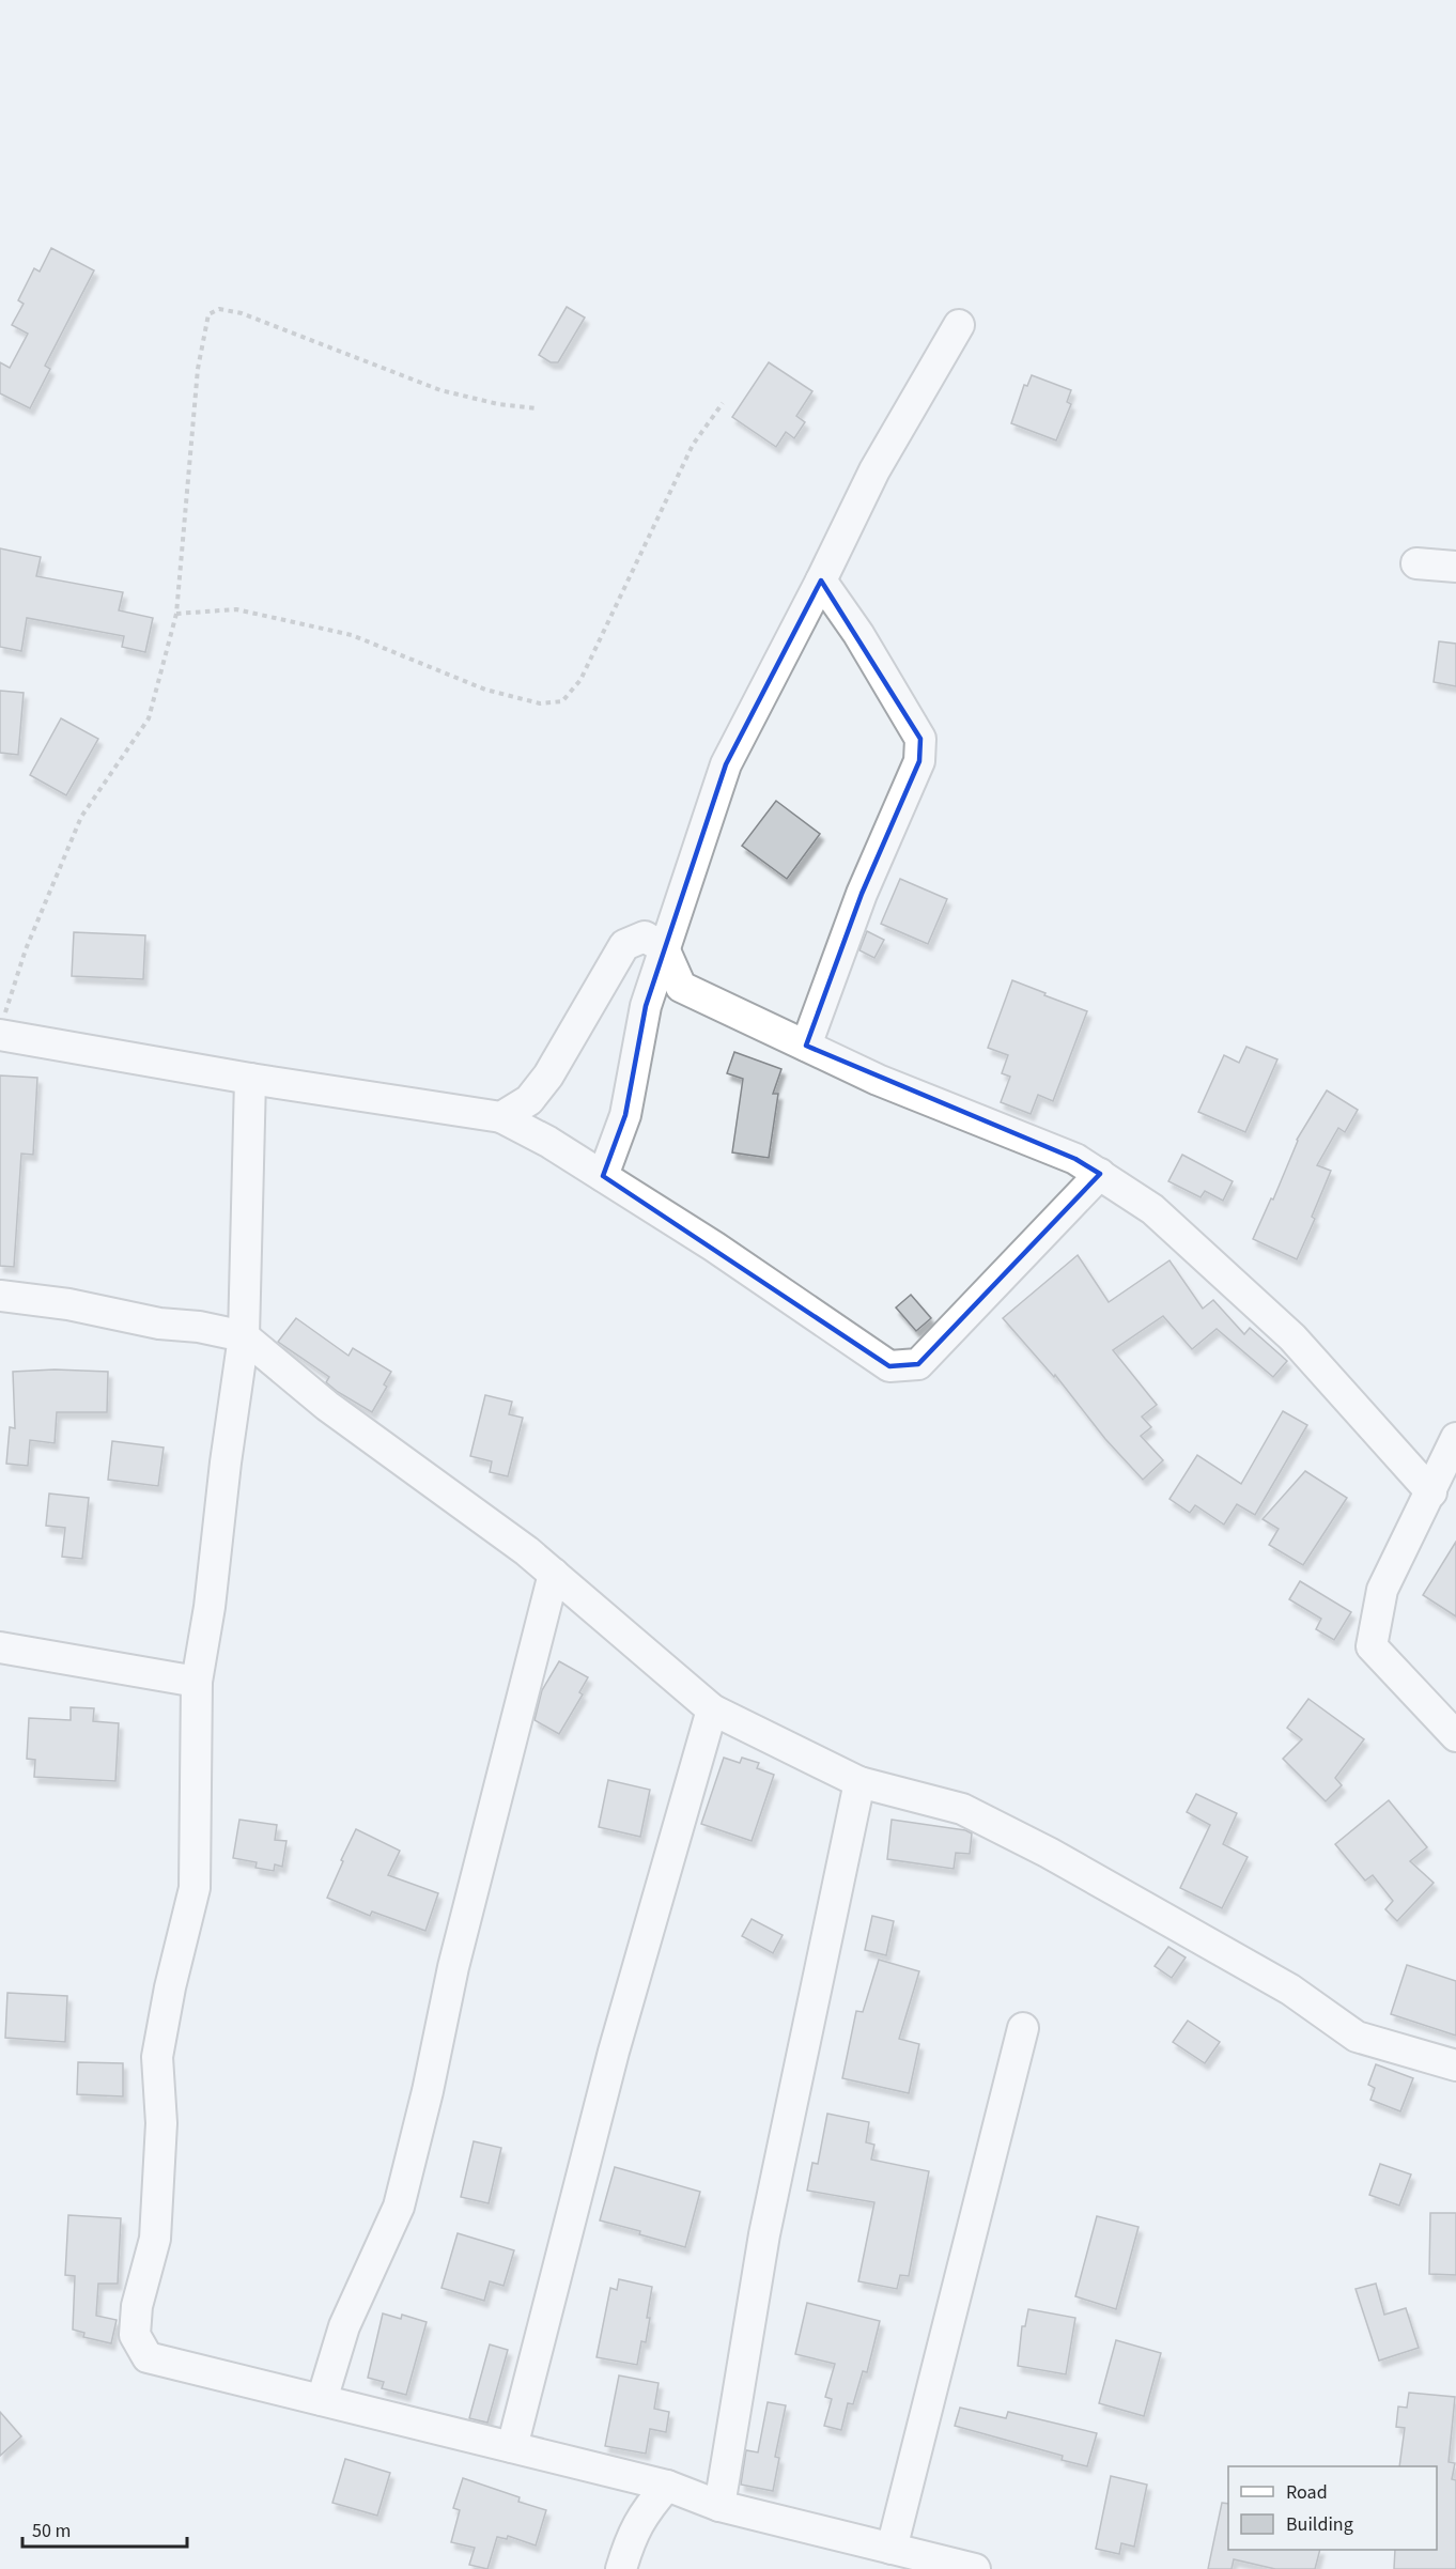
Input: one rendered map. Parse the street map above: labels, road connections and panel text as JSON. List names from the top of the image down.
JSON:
{
  "legend": ["Road", "Building"],
  "scale_bar": "50 m"
}
